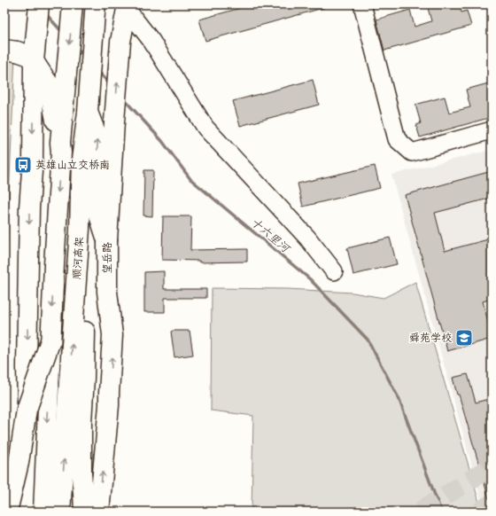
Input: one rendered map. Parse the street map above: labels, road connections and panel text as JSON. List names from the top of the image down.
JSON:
{
  "streets": {
    "main road": ["顺河高架", "望岳路"]
  },
  "water": ["十六里河"],
  "places": {
    "bus stop": ["英雄山立交桥南"],
    "school or university": ["舜苑学校"]
  }
}
